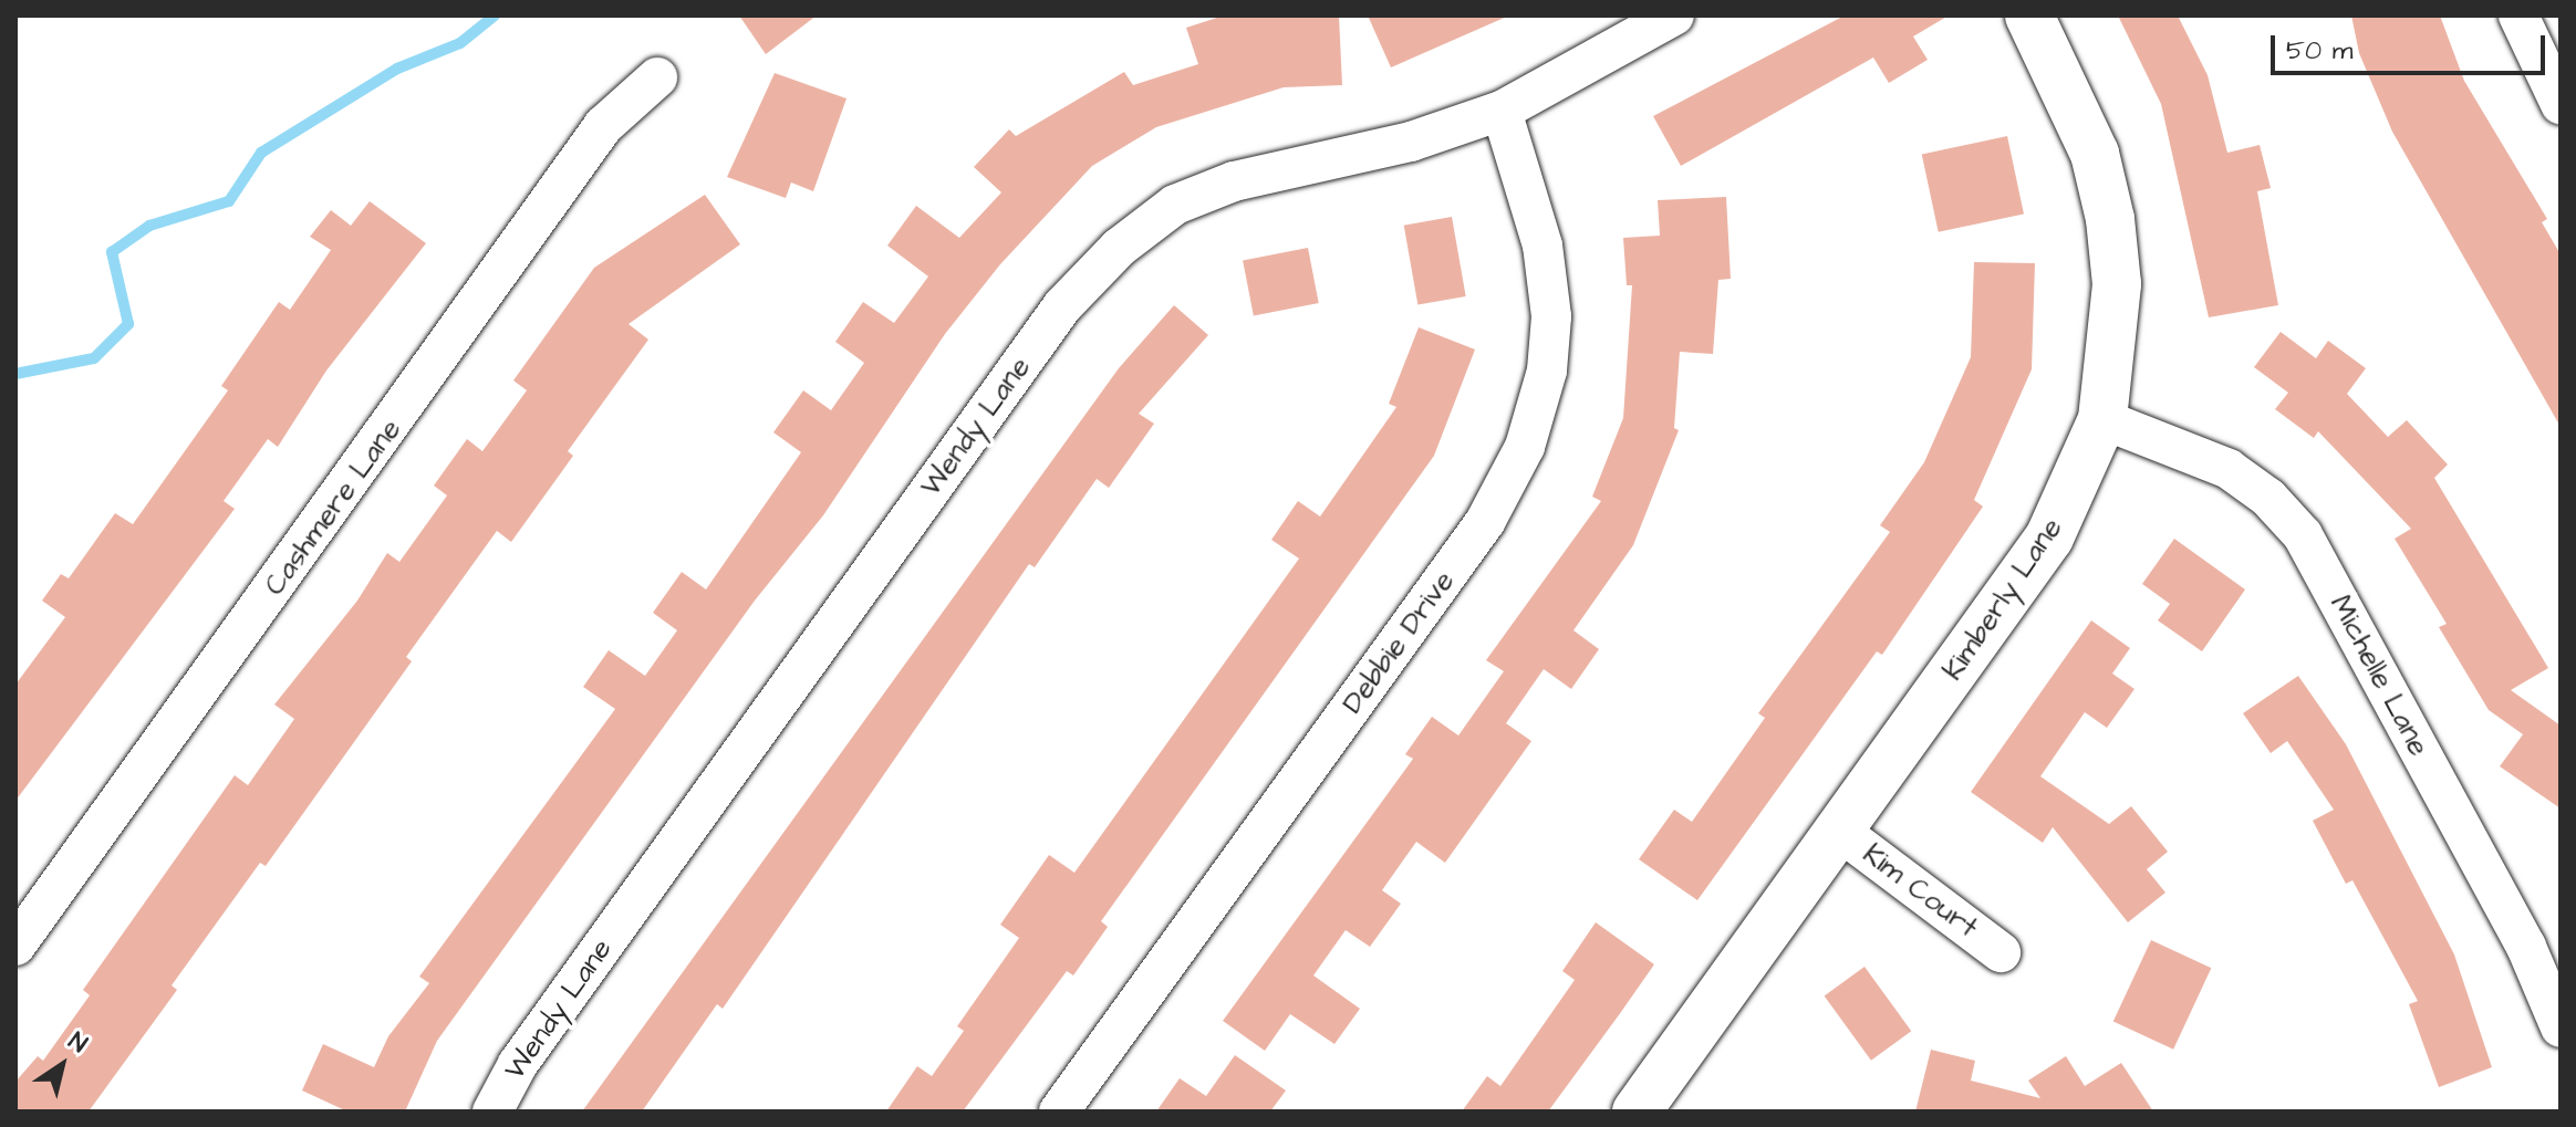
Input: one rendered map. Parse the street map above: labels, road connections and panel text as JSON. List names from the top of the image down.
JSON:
{
  "streets": {
    "street": [
      "Wendy Lane",
      "Cashmere Lane",
      "Kimberly Lane",
      "Debbie Drive",
      "Michelle Lane",
      "Kim Court"
    ]
  },
  "crossings": [
    ["Wendy Lane", "Debbie Drive"],
    ["Kimberly Lane", "Michelle Lane"],
    ["Kimberly Lane", "Kim Court"]
  ],
  "scale_bar": "50 m",
  "north": "top right"
}
